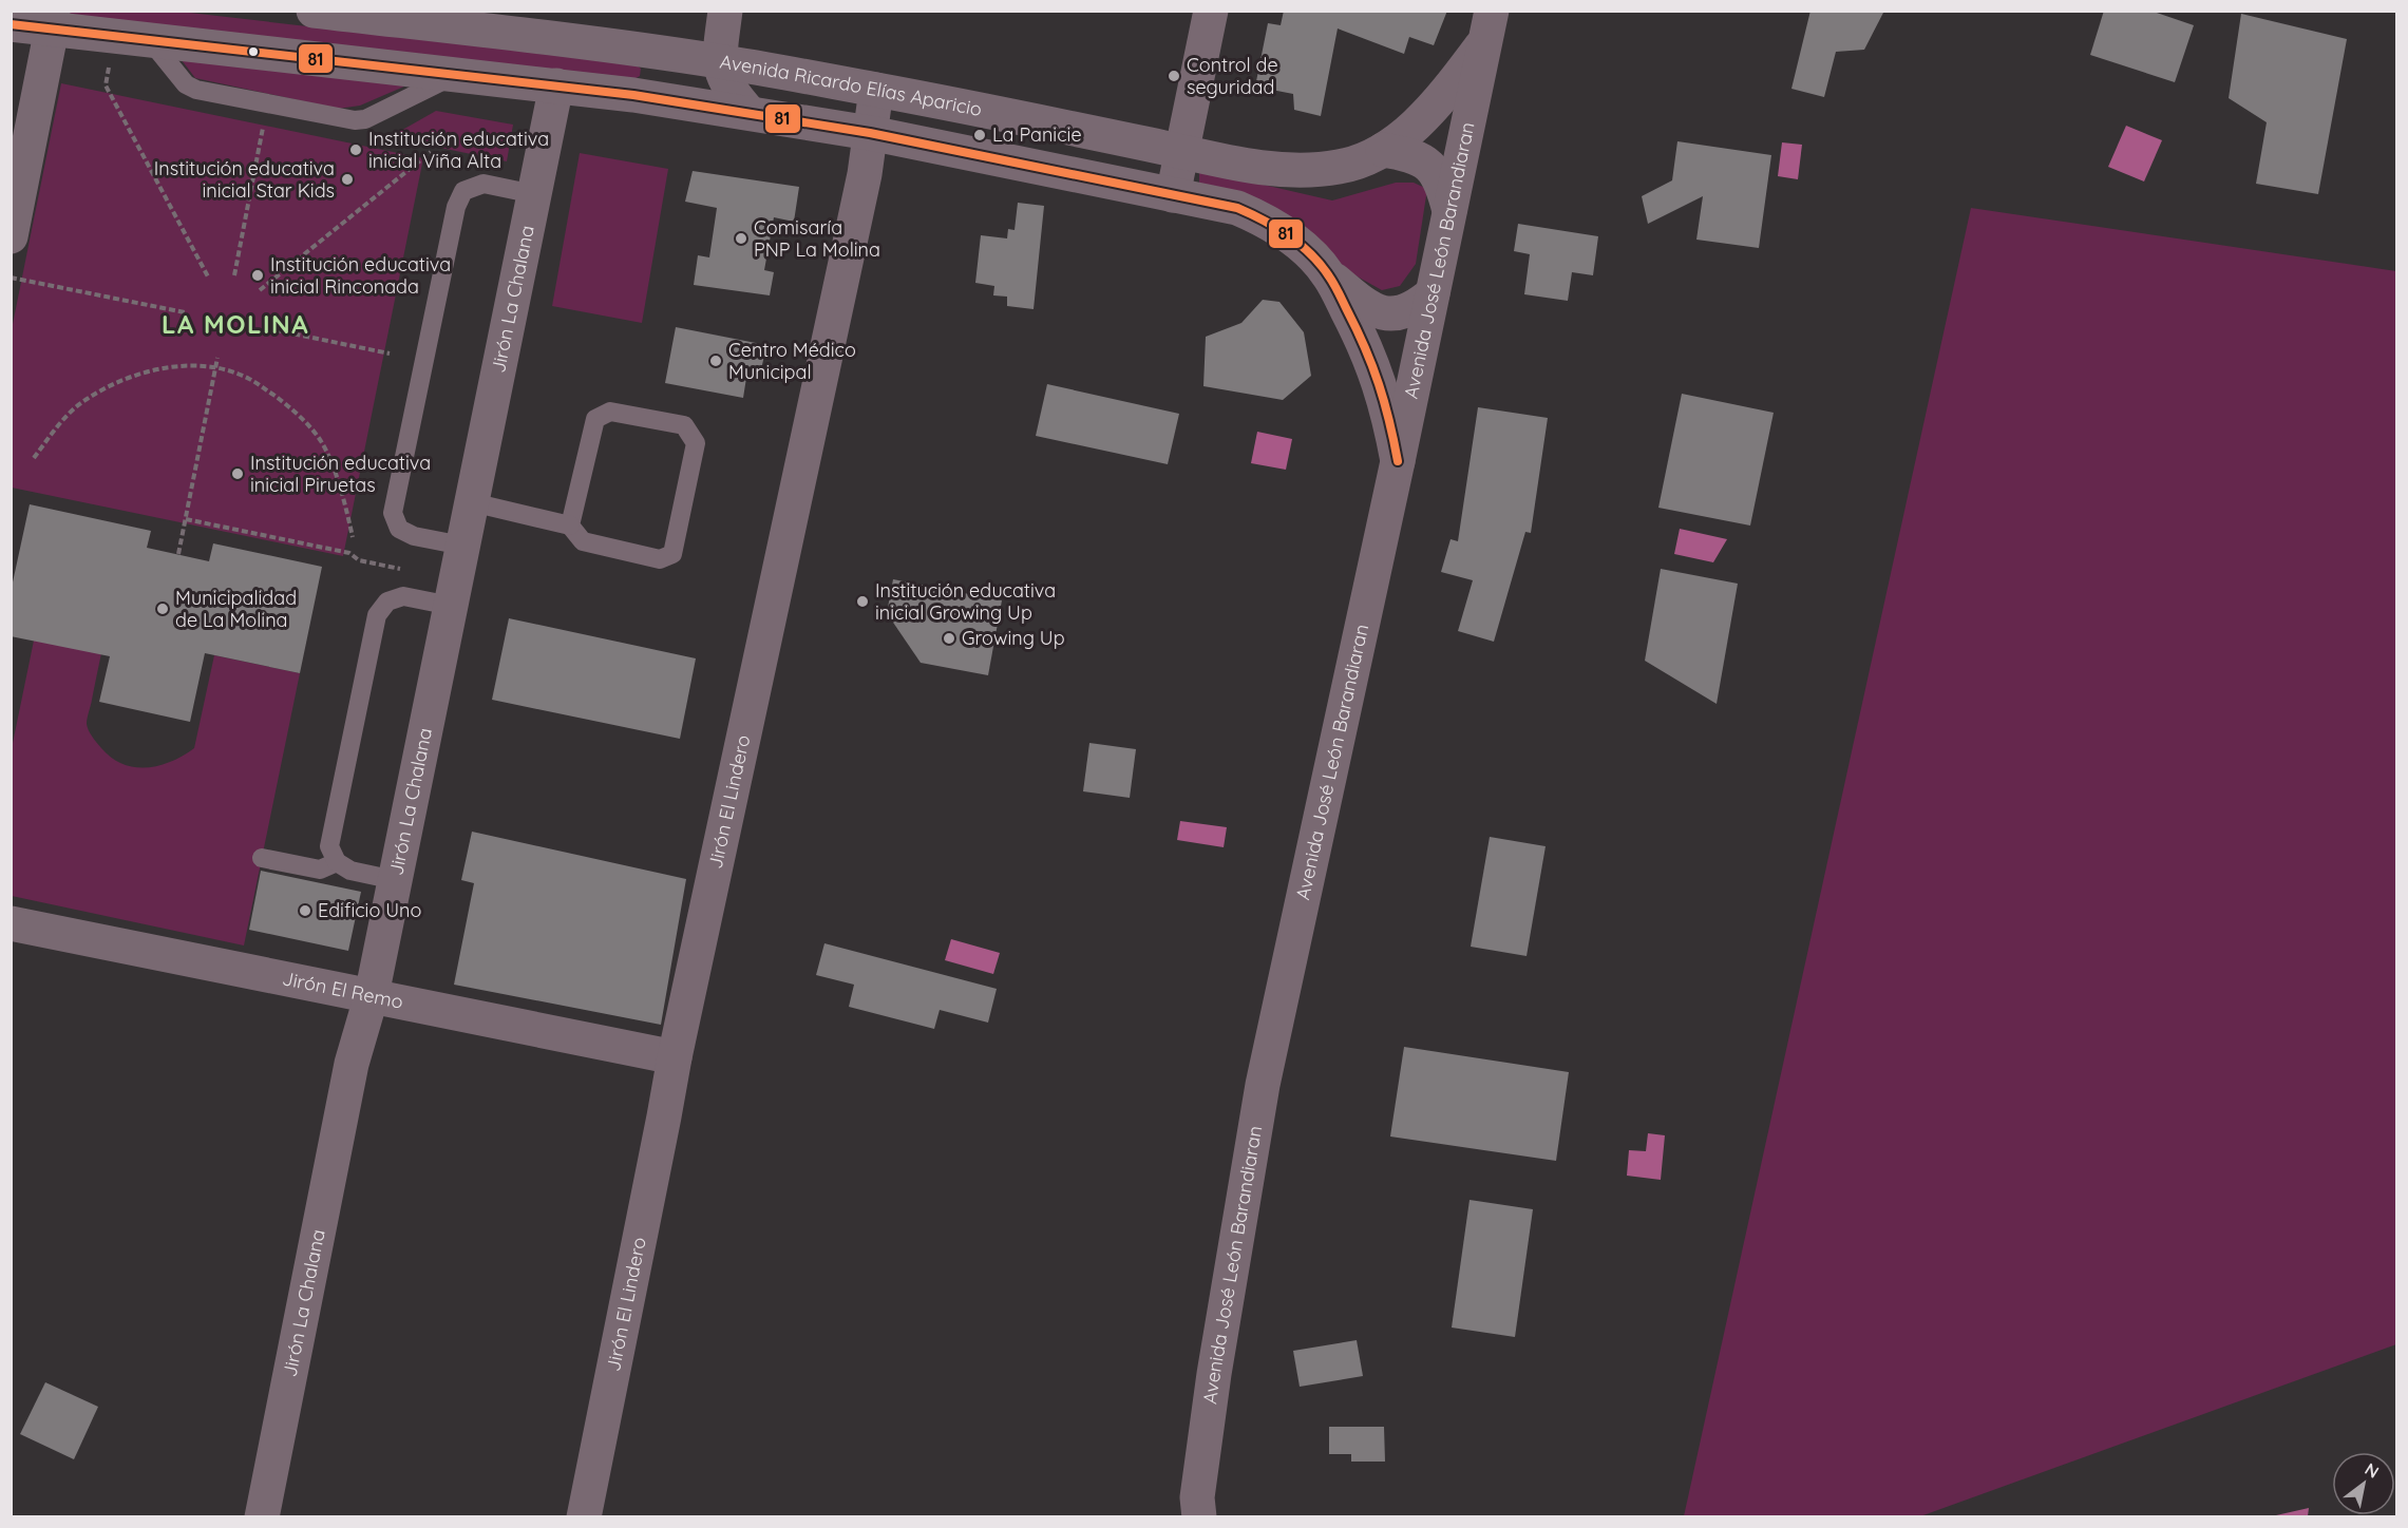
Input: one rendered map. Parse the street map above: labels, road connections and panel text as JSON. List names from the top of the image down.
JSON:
{
  "streets": {
    "street": [
      "Avenida Ricardo Elías Aparicio",
      "Avenida José León Barandiaran",
      "Jirón La Chalana",
      "Jirón El Lindero",
      "Jirón El Remo"
    ]
  },
  "crossings": [
    ["Avenida Ricardo Elías Aparicio", "Avenida José León Barandiaran"],
    ["Avenida Ricardo Elías Aparicio", "Jirón El Lindero"],
    ["Jirón La Chalana", "Jirón El Remo"],
    ["Jirón El Lindero", "Jirón El Remo"]
  ],
  "districts": ["LA MOLINA"],
  "places": [
    "Control de seguridad",
    "La Panicie",
    "Institución educativa inicial Viña Alta",
    "Institución educativa inicial Star Kids",
    "Comisaría PNP La Molina",
    "Institución educativa inicial Rinconada",
    "Centro Médico Municipal",
    "Institución educativa inicial Piruetas",
    "Institución educativa inicial Growing Up",
    "Municipalidad de La Molina",
    "Growing Up",
    "Edificio Uno"
  ],
  "lines": ["transit line 81"],
  "north": "top right"
}
